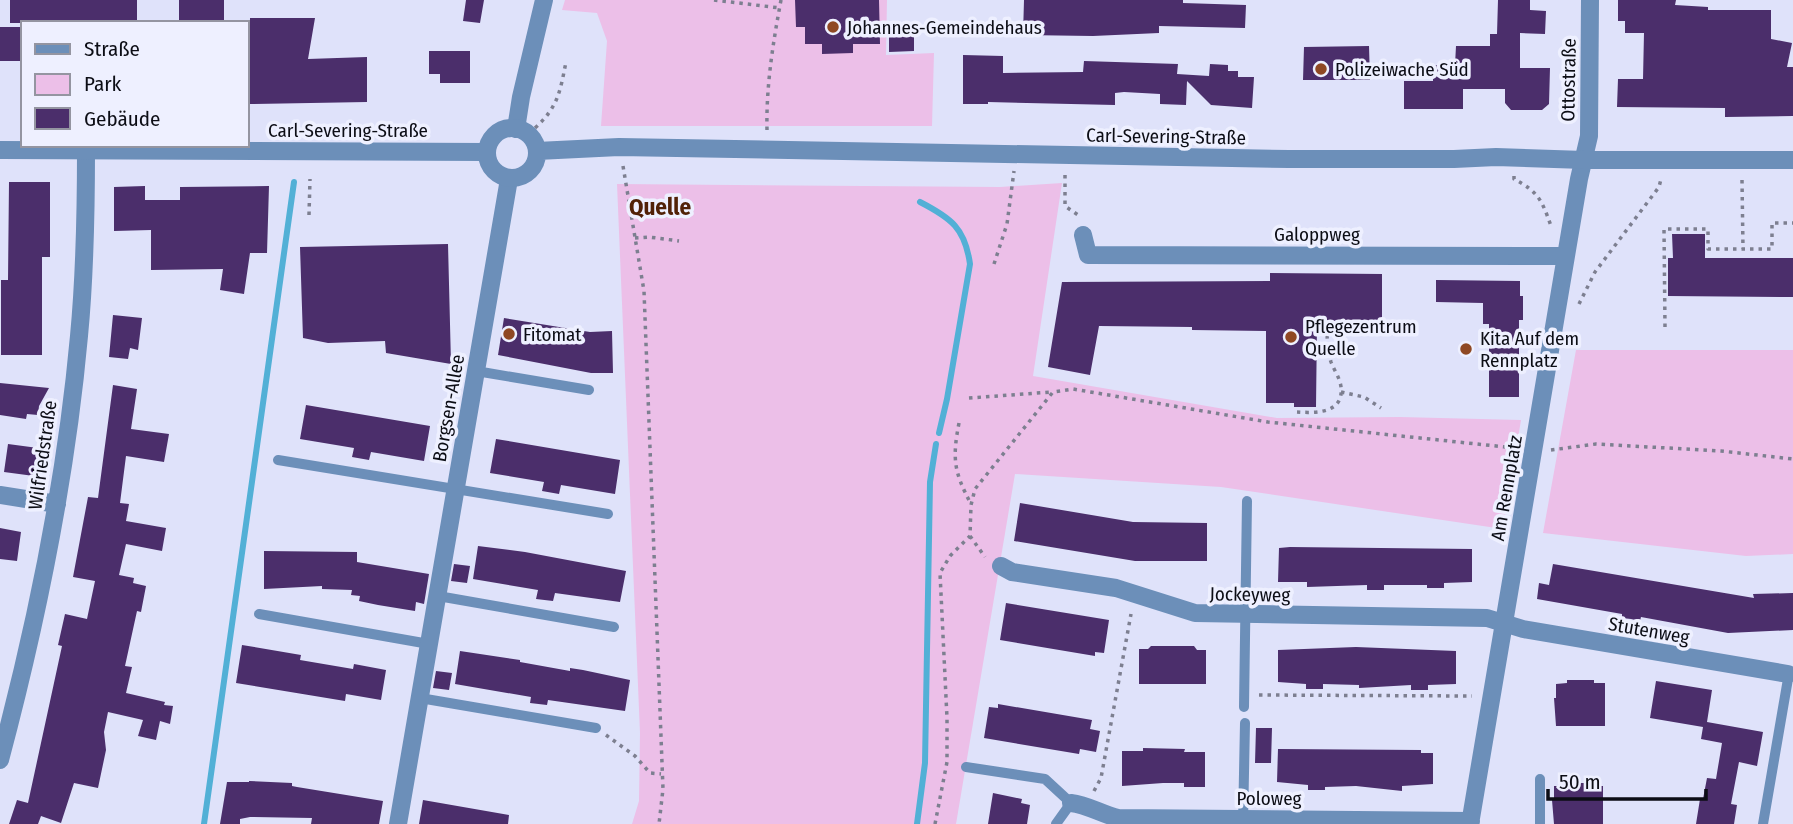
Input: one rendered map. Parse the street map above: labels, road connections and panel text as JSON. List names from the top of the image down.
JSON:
{
  "streets": {
    "street": [
      "Ottostraße",
      "Carl-Severing-Straße",
      "Galoppweg",
      "Borgsen-Allee",
      "Wilfriedstraße",
      "Am Rennplatz",
      "Jockeyweg",
      "Stutenweg",
      "Poloweg"
    ]
  },
  "crossings": [
    ["Ottostraße", "Carl-Severing-Straße"],
    ["Ottostraße", "Am Rennplatz"],
    ["Carl-Severing-Straße", "Borgsen-Allee"],
    ["Carl-Severing-Straße", "Wilfriedstraße"],
    ["Carl-Severing-Straße", "Am Rennplatz"],
    ["Galoppweg", "Am Rennplatz"],
    ["Am Rennplatz", "Jockeyweg"],
    ["Am Rennplatz", "Stutenweg"],
    ["Am Rennplatz", "Poloweg"],
    ["Jockeyweg", "Stutenweg"]
  ],
  "districts": ["Quelle"],
  "places": [
    "Johannes-Gemeindehaus",
    "Polizeiwache Süd",
    "Fitomat",
    "Pflegezentrum Quelle",
    "Kita Auf dem Rennplatz"
  ],
  "legend": ["Straße", "Park", "Gebäude"],
  "scale_bar": "50 m"
}
